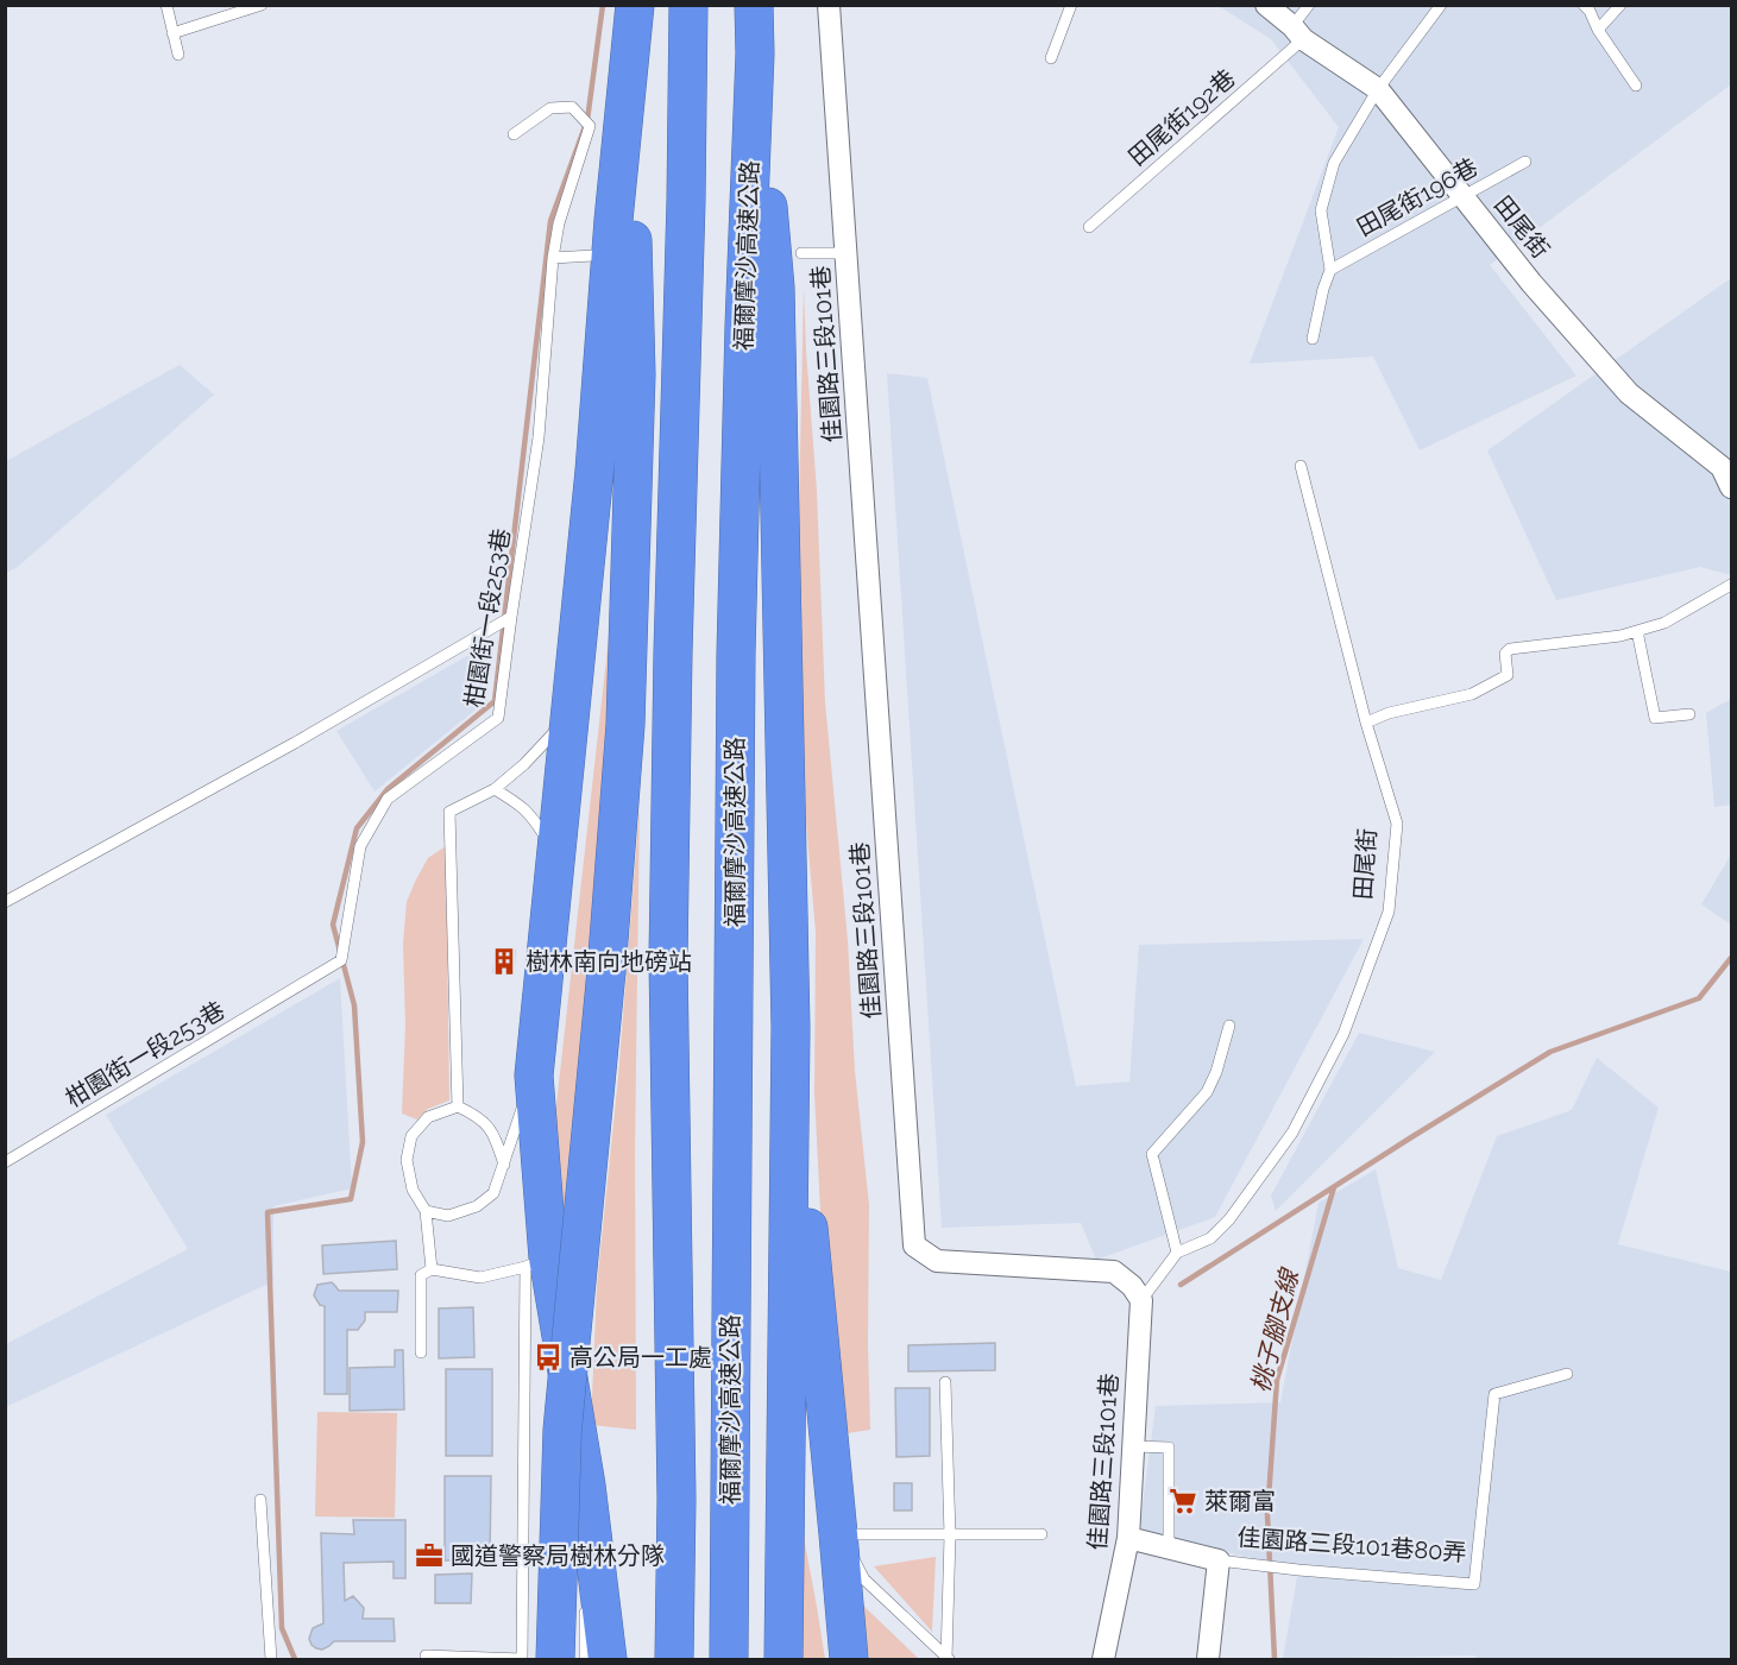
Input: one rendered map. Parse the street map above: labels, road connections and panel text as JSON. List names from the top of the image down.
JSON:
{
  "streets": {
    "highway": ["福爾摩沙高速公路"],
    "street": ["田尾街", "佳園路三段101巷", "佳園路三段101巷80弄"],
    "lane": ["田尾街192巷", "田尾街196巷", "柑園街一段253巷"]
  },
  "crossings": [
    ["田尾街192巷", "田尾街"],
    ["田尾街196巷", "田尾街"],
    ["田尾街", "佳園路三段101巷"],
    ["佳園路三段101巷", "佳園路三段101巷80弄"]
  ],
  "water": ["桃子腳支線"],
  "places": {
    "building": ["樹林南向地磅站"],
    "bus stop": ["高公局一工處"],
    "supermarket": ["萊爾富"],
    "office": ["國道警察局樹林分隊"]
  }
}
